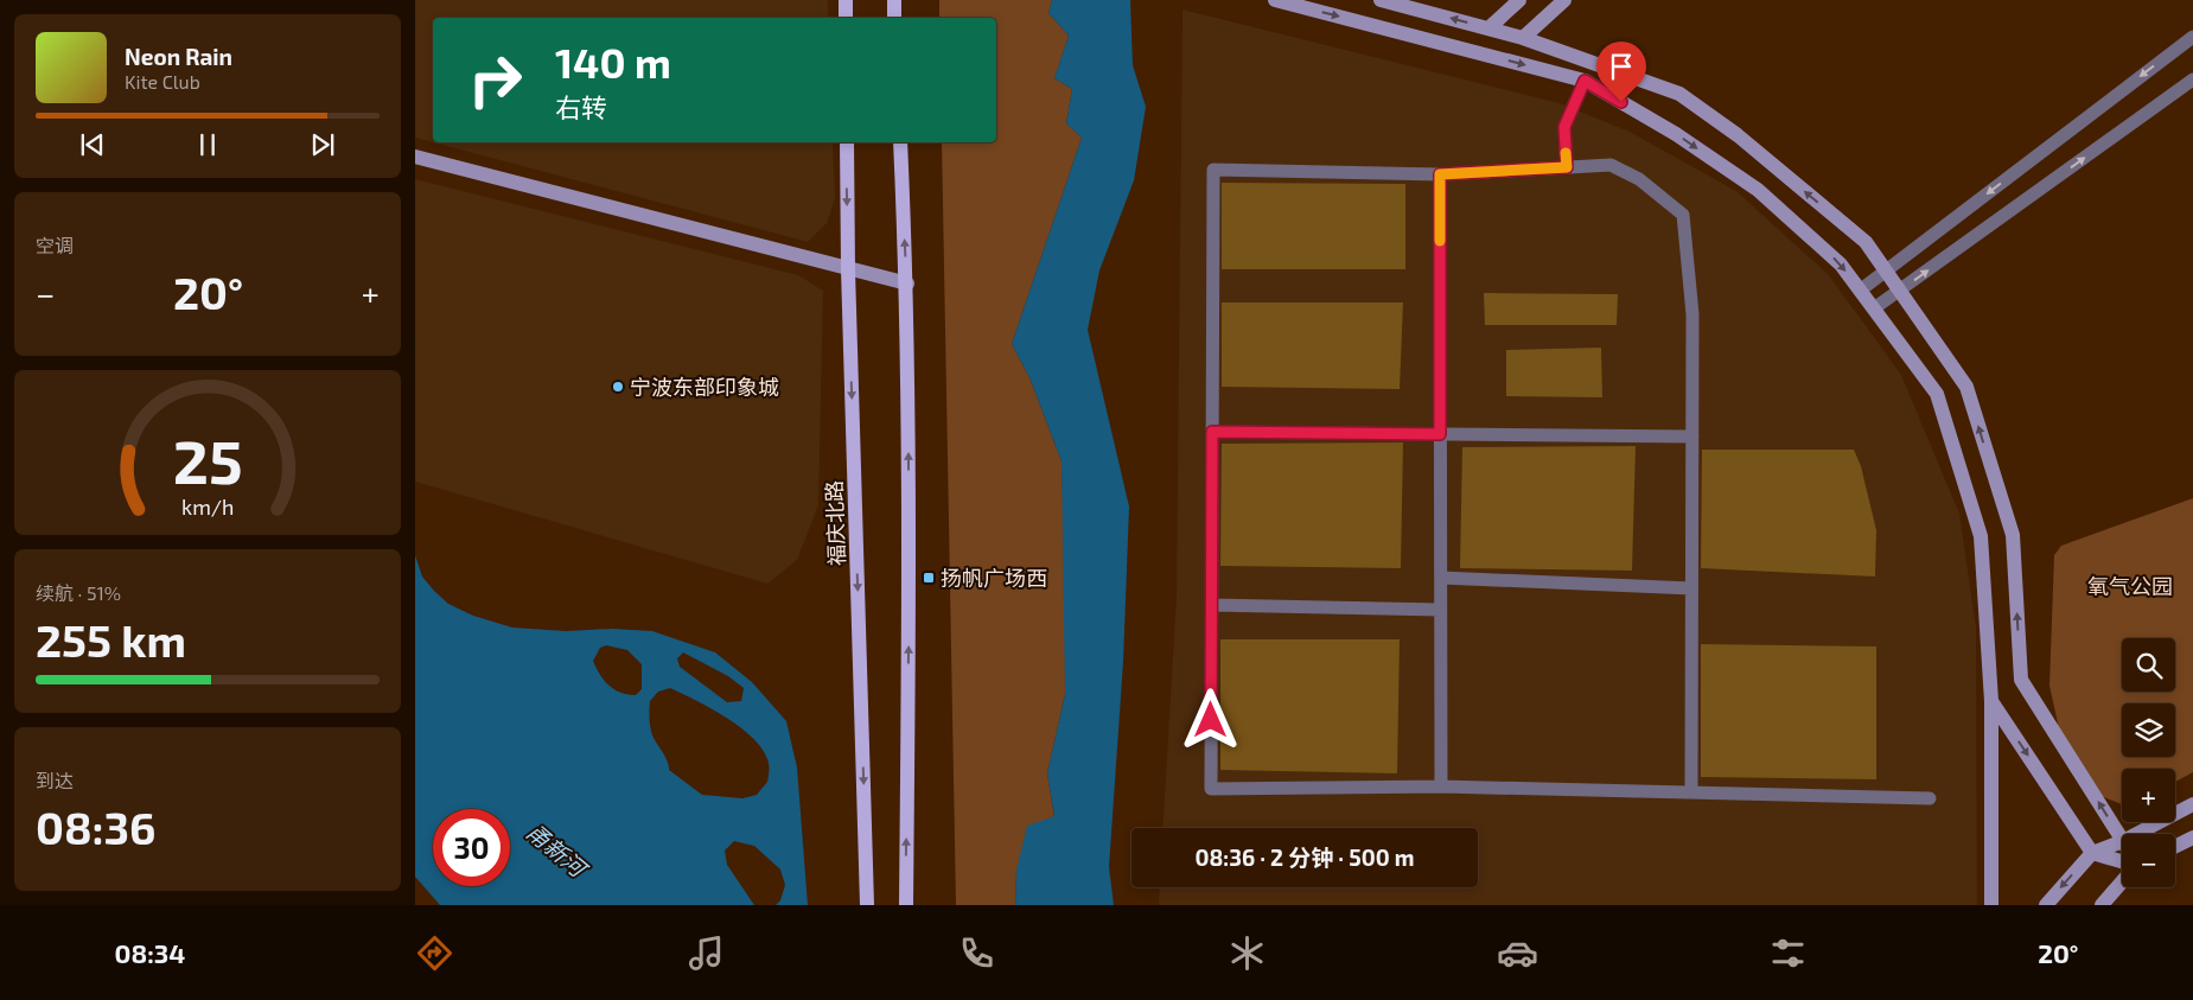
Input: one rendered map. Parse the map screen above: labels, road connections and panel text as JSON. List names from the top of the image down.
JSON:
{
  "streets": {
    "main road": ["福庆北路"]
  },
  "water": ["甬新河"],
  "parks": ["氧气公园"],
  "places": {
    "other": ["宁波东部印象城"],
    "transit": ["扬帆广场西"]
  },
  "page": {
    "turn": ["140 m", "右转"],
    "song": ["Neon Rain", "Kite Club"],
    "tile": [
      "空调",
      ["续航 · 51%", "255 km"],
      ["到达", "08:36"]
    ],
    "heat": ["−", "20°", "+"],
    "map_buttons": ["+", "−"],
    "limit": "30",
    "trip": "08:36 · 2 分钟 · 500 m",
    "tabs": ["08:34", "20°"],
    "gauge": ["25", "km/h"]
  }
}
